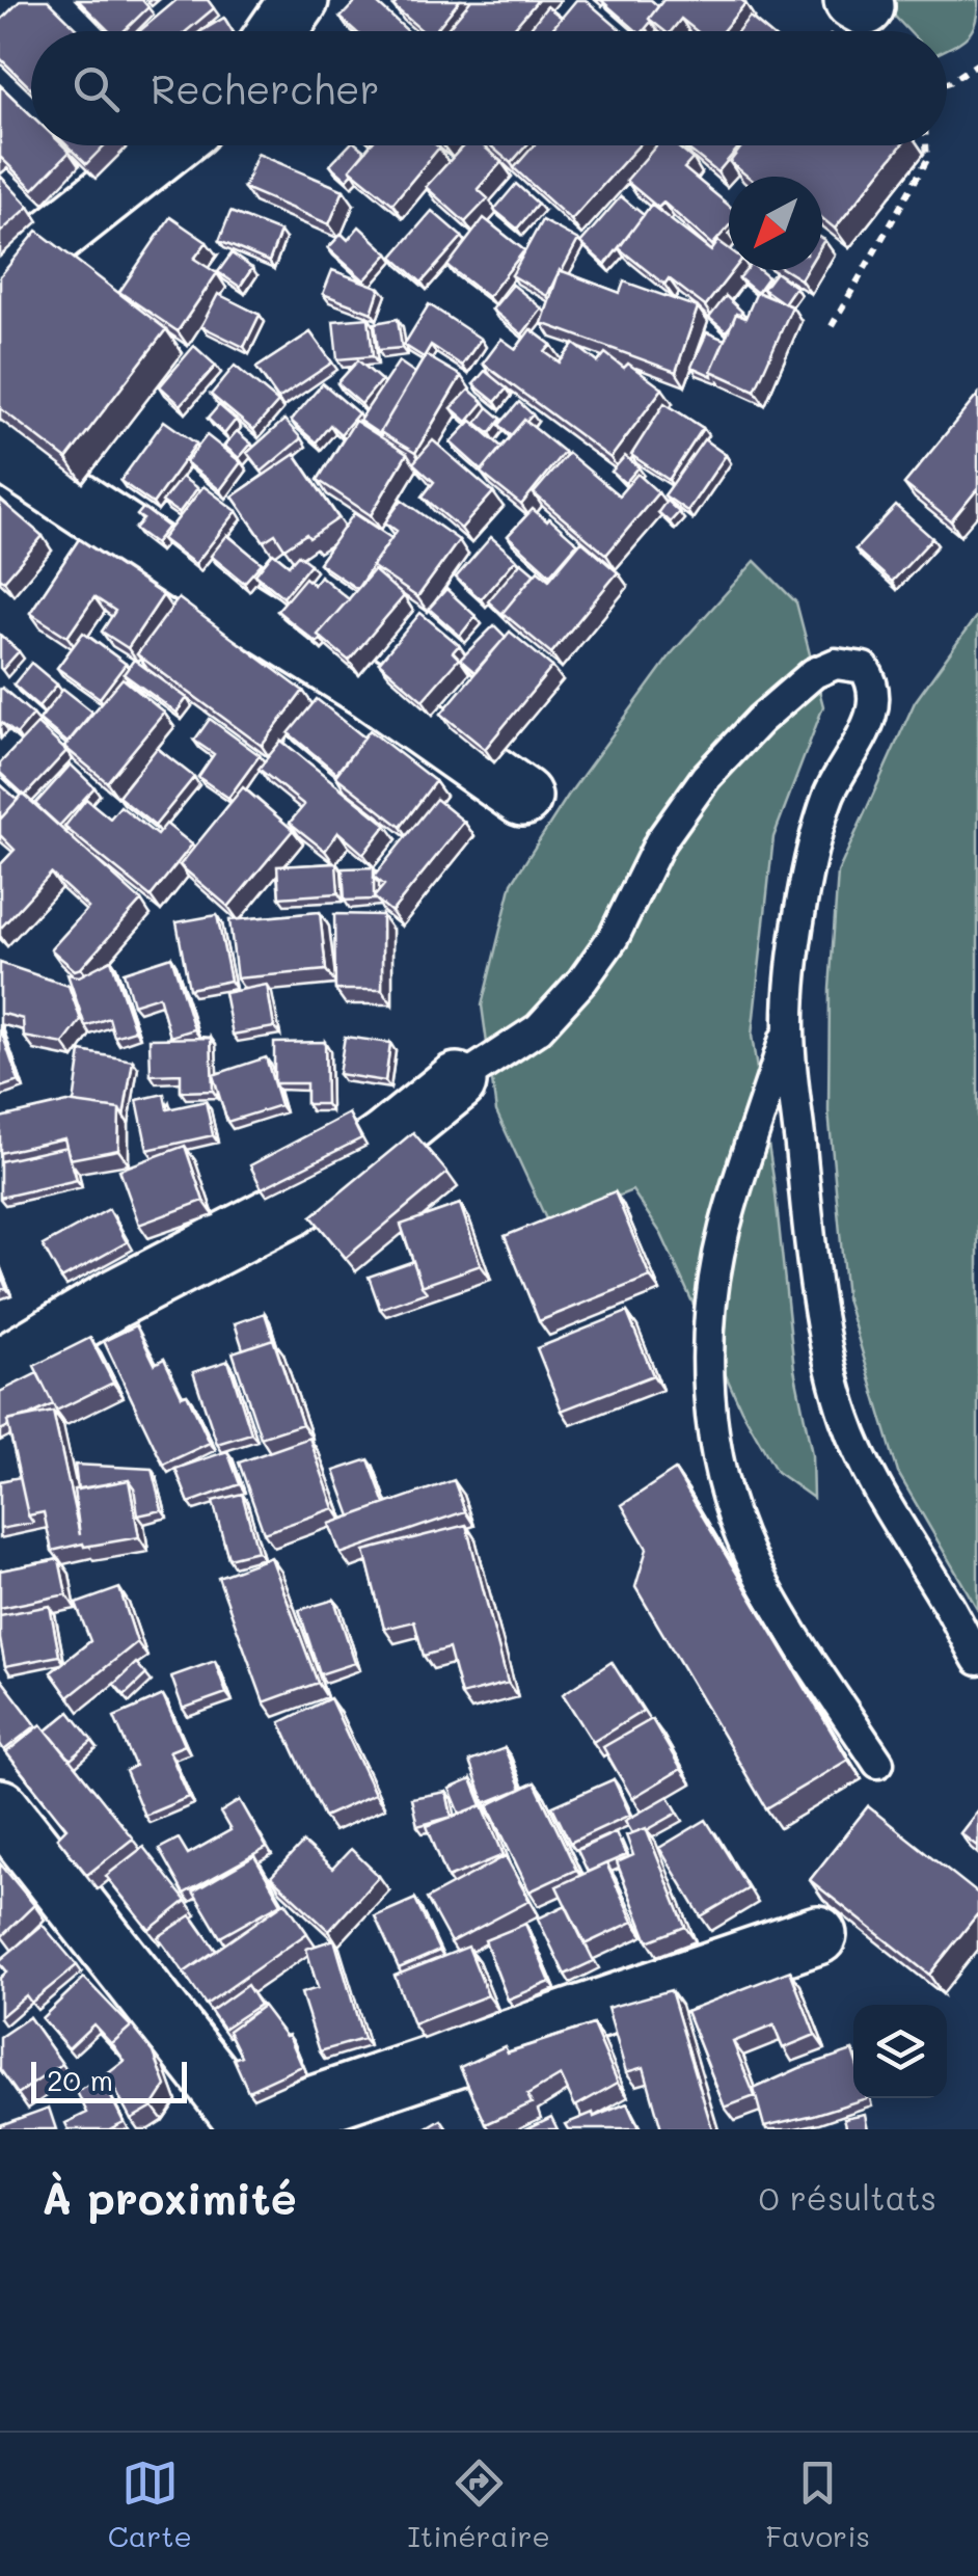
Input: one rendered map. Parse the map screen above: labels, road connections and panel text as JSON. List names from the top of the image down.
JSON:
{
  "scale_bar": "20 m",
  "north": "bottom left",
  "page": {
    "search": "Rechercher",
    "scale": "20 m",
    "heading": ["À proximité", "0 résultats"],
    "nav": ["Carte", "Itinéraire", "Favoris"]
  }
}
